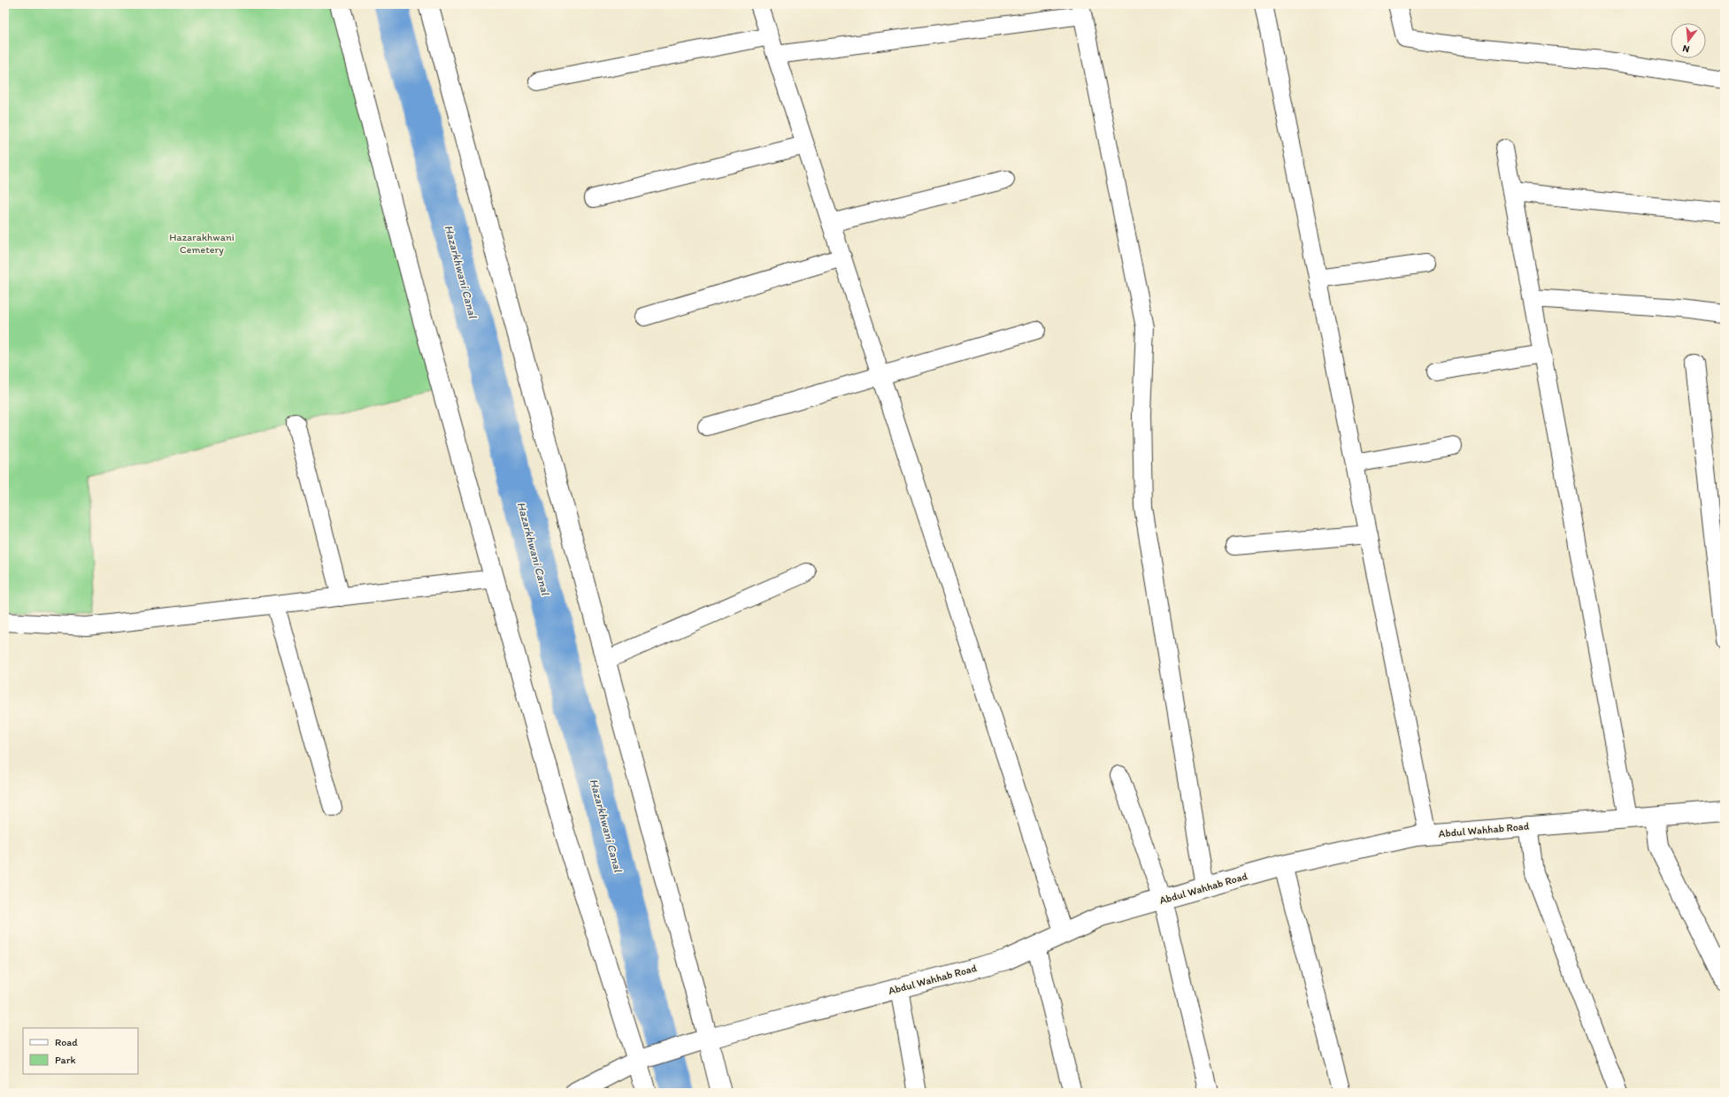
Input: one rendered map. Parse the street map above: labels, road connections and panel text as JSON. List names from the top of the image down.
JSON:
{
  "streets": {
    "street": ["Abdul Wahhab Road"]
  },
  "water": ["Hazarkhwani Canal"],
  "parks": ["Hazarakhwani Cemetery"],
  "legend": ["Road", "Park"],
  "north": "bottom"
}
